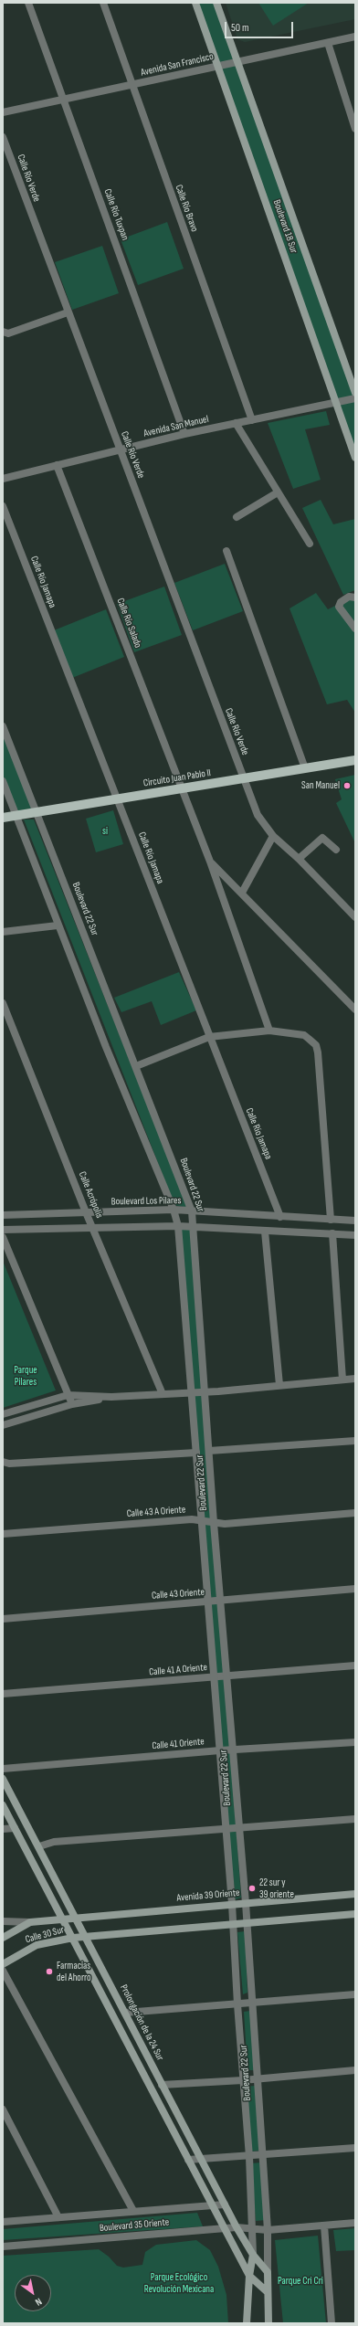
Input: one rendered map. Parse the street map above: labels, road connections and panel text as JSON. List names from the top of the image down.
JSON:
{
  "streets": {
    "main road": [
      "Boulevard 18 Sur",
      "Circuito Juan Pablo II",
      "Boulevard 22 Sur",
      "Avenida 39 Oriente",
      "Calle 30 Sur",
      "Prolongación de la 24 Sur"
    ],
    "street": [
      "Avenida San Francisco",
      "Calle Río Verde",
      "Calle Río Bravo",
      "Calle Río Tuxpan",
      "Avenida San Manuel",
      "Calle Río Jamapa",
      "Calle Río Salado",
      "Calle Acrópolis",
      "Boulevard Los Pilares",
      "Calle 43 A Oriente",
      "Calle 43 Oriente",
      "Calle 41 A Oriente",
      "Calle 41 Oriente",
      "Boulevard 35 Oriente"
    ]
  },
  "crossings": [
    ["Avenida San Francisco", "Calle Río Bravo"],
    ["Avenida San Francisco", "Calle Río Tuxpan"],
    ["Avenida San Francisco", "Boulevard 18 Sur"],
    ["Calle Río Verde", "Avenida San Manuel"],
    ["Calle Río Verde", "Circuito Juan Pablo II"],
    ["Calle Río Bravo", "Avenida San Manuel"],
    ["Calle Río Tuxpan", "Avenida San Manuel"],
    ["Boulevard 18 Sur", "Avenida San Manuel"],
    ["Avenida San Manuel", "Calle Río Salado"],
    ["Calle Río Jamapa", "Circuito Juan Pablo II"],
    ["Calle Río Jamapa", "Boulevard Los Pilares"],
    ["Calle Río Salado", "Circuito Juan Pablo II"],
    ["Circuito Juan Pablo II", "Boulevard 22 Sur"],
    ["Boulevard 22 Sur", "Boulevard Los Pilares"],
    ["Boulevard 22 Sur", "Calle 43 A Oriente"],
    ["Boulevard 22 Sur", "Calle 43 Oriente"],
    ["Boulevard 22 Sur", "Calle 41 A Oriente"],
    ["Boulevard 22 Sur", "Calle 41 Oriente"],
    ["Boulevard 22 Sur", "Avenida 39 Oriente"],
    ["Boulevard 22 Sur", "Prolongación de la 24 Sur"],
    ["Boulevard 22 Sur", "Boulevard 35 Oriente"],
    ["Calle Acrópolis", "Boulevard Los Pilares"],
    ["Avenida 39 Oriente", "Calle 30 Sur"],
    ["Avenida 39 Oriente", "Prolongación de la 24 Sur"],
    ["Prolongación de la 24 Sur", "Boulevard 35 Oriente"]
  ],
  "parks": [
    "si",
    "Parque Pilares",
    "Parque Ecológico Revolución Mexicana",
    "Parque Cri Cri"
  ],
  "places": ["San Manuel", "22 sur y 39 oriente", "Farmacias del Ahorro"],
  "scale_bar": "50 m",
  "north": "bottom right"
}
